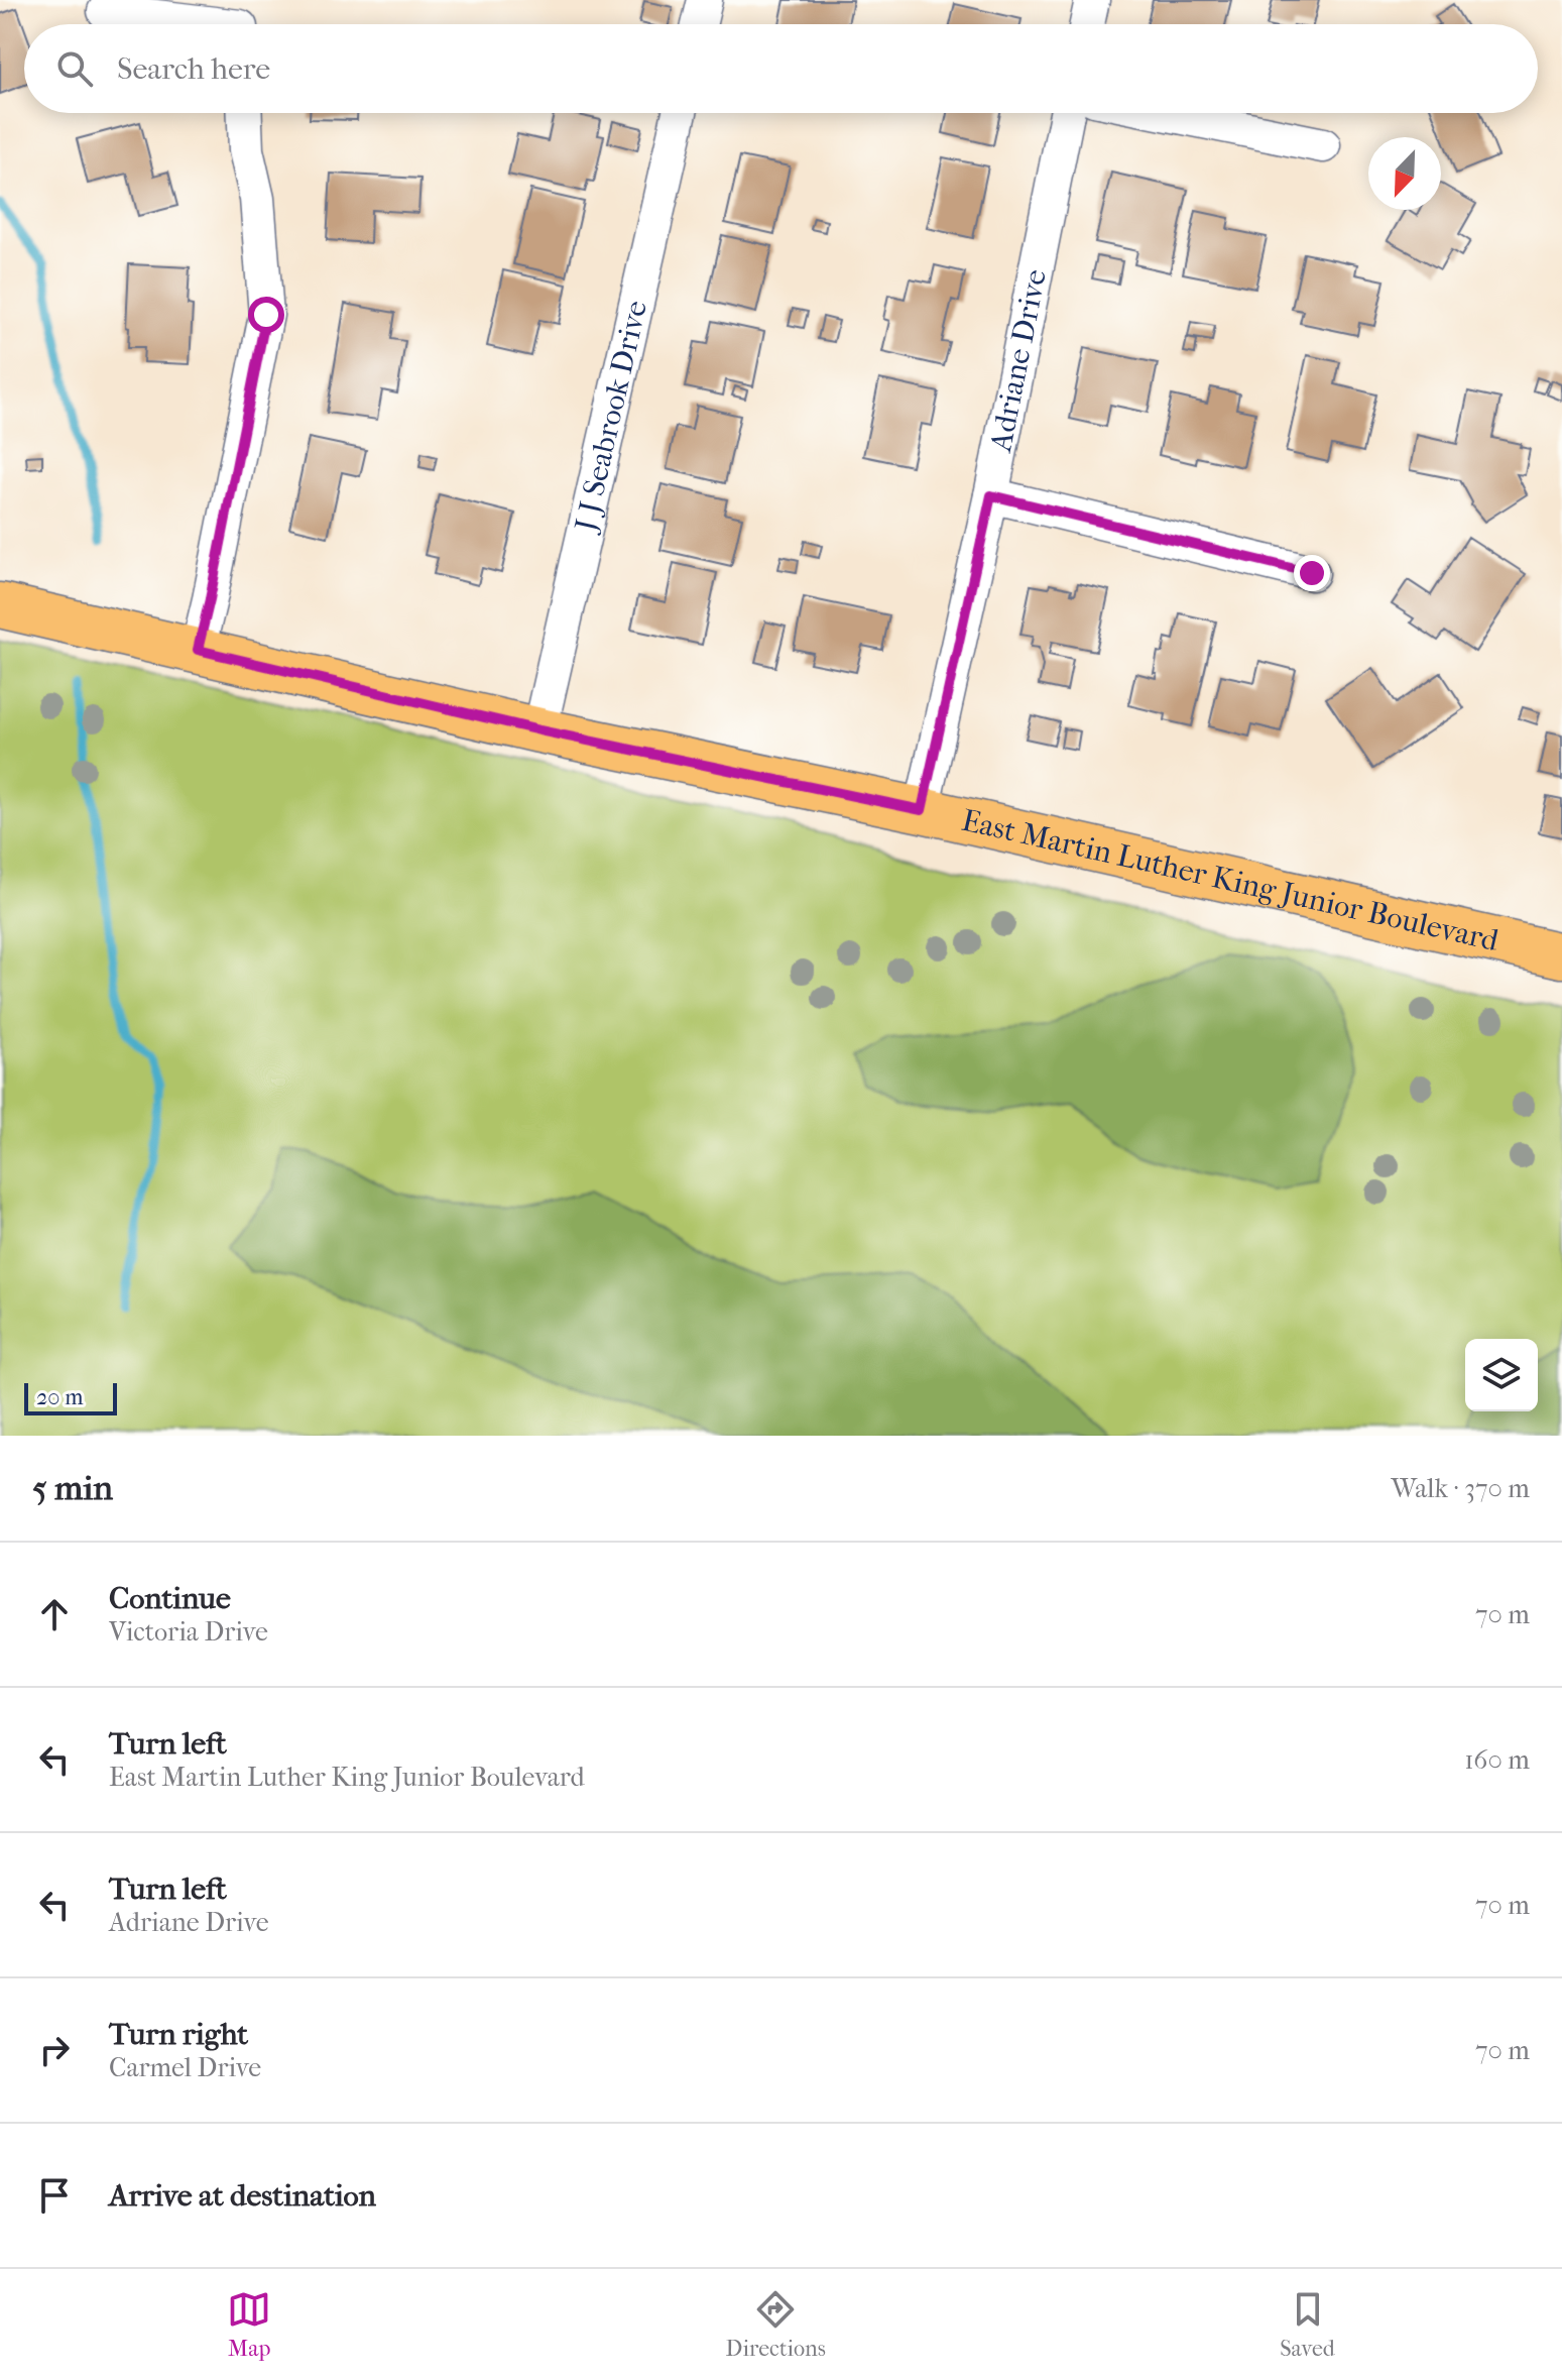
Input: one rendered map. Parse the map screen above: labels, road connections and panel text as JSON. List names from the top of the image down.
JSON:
{
  "streets": {
    "main road": ["East Martin Luther King Junior Boulevard"],
    "street": ["Adriane Drive", "J J Seabrook Drive"]
  },
  "crossings": [
    ["Adriane Drive", "East Martin Luther King Junior Boulevard"],
    ["J J Seabrook Drive", "East Martin Luther King Junior Boulevard"]
  ],
  "scale_bar": "20 m",
  "north": "bottom left",
  "page": {
    "search": "Search here",
    "scale": "20 m",
    "heading": ["5 min", "Walk · 370 m"],
    "list": [
      ["Continue", "Victoria Drive", "70 m"],
      ["Turn left", "East Martin Luther King Junior Boulevard", "160 m"],
      ["Turn left", "Adriane Drive", "70 m"],
      ["Turn right", "Carmel Drive", "70 m"],
      "Arrive at destination"
    ],
    "nav": ["Map", "Directions", "Saved"]
  }
}
